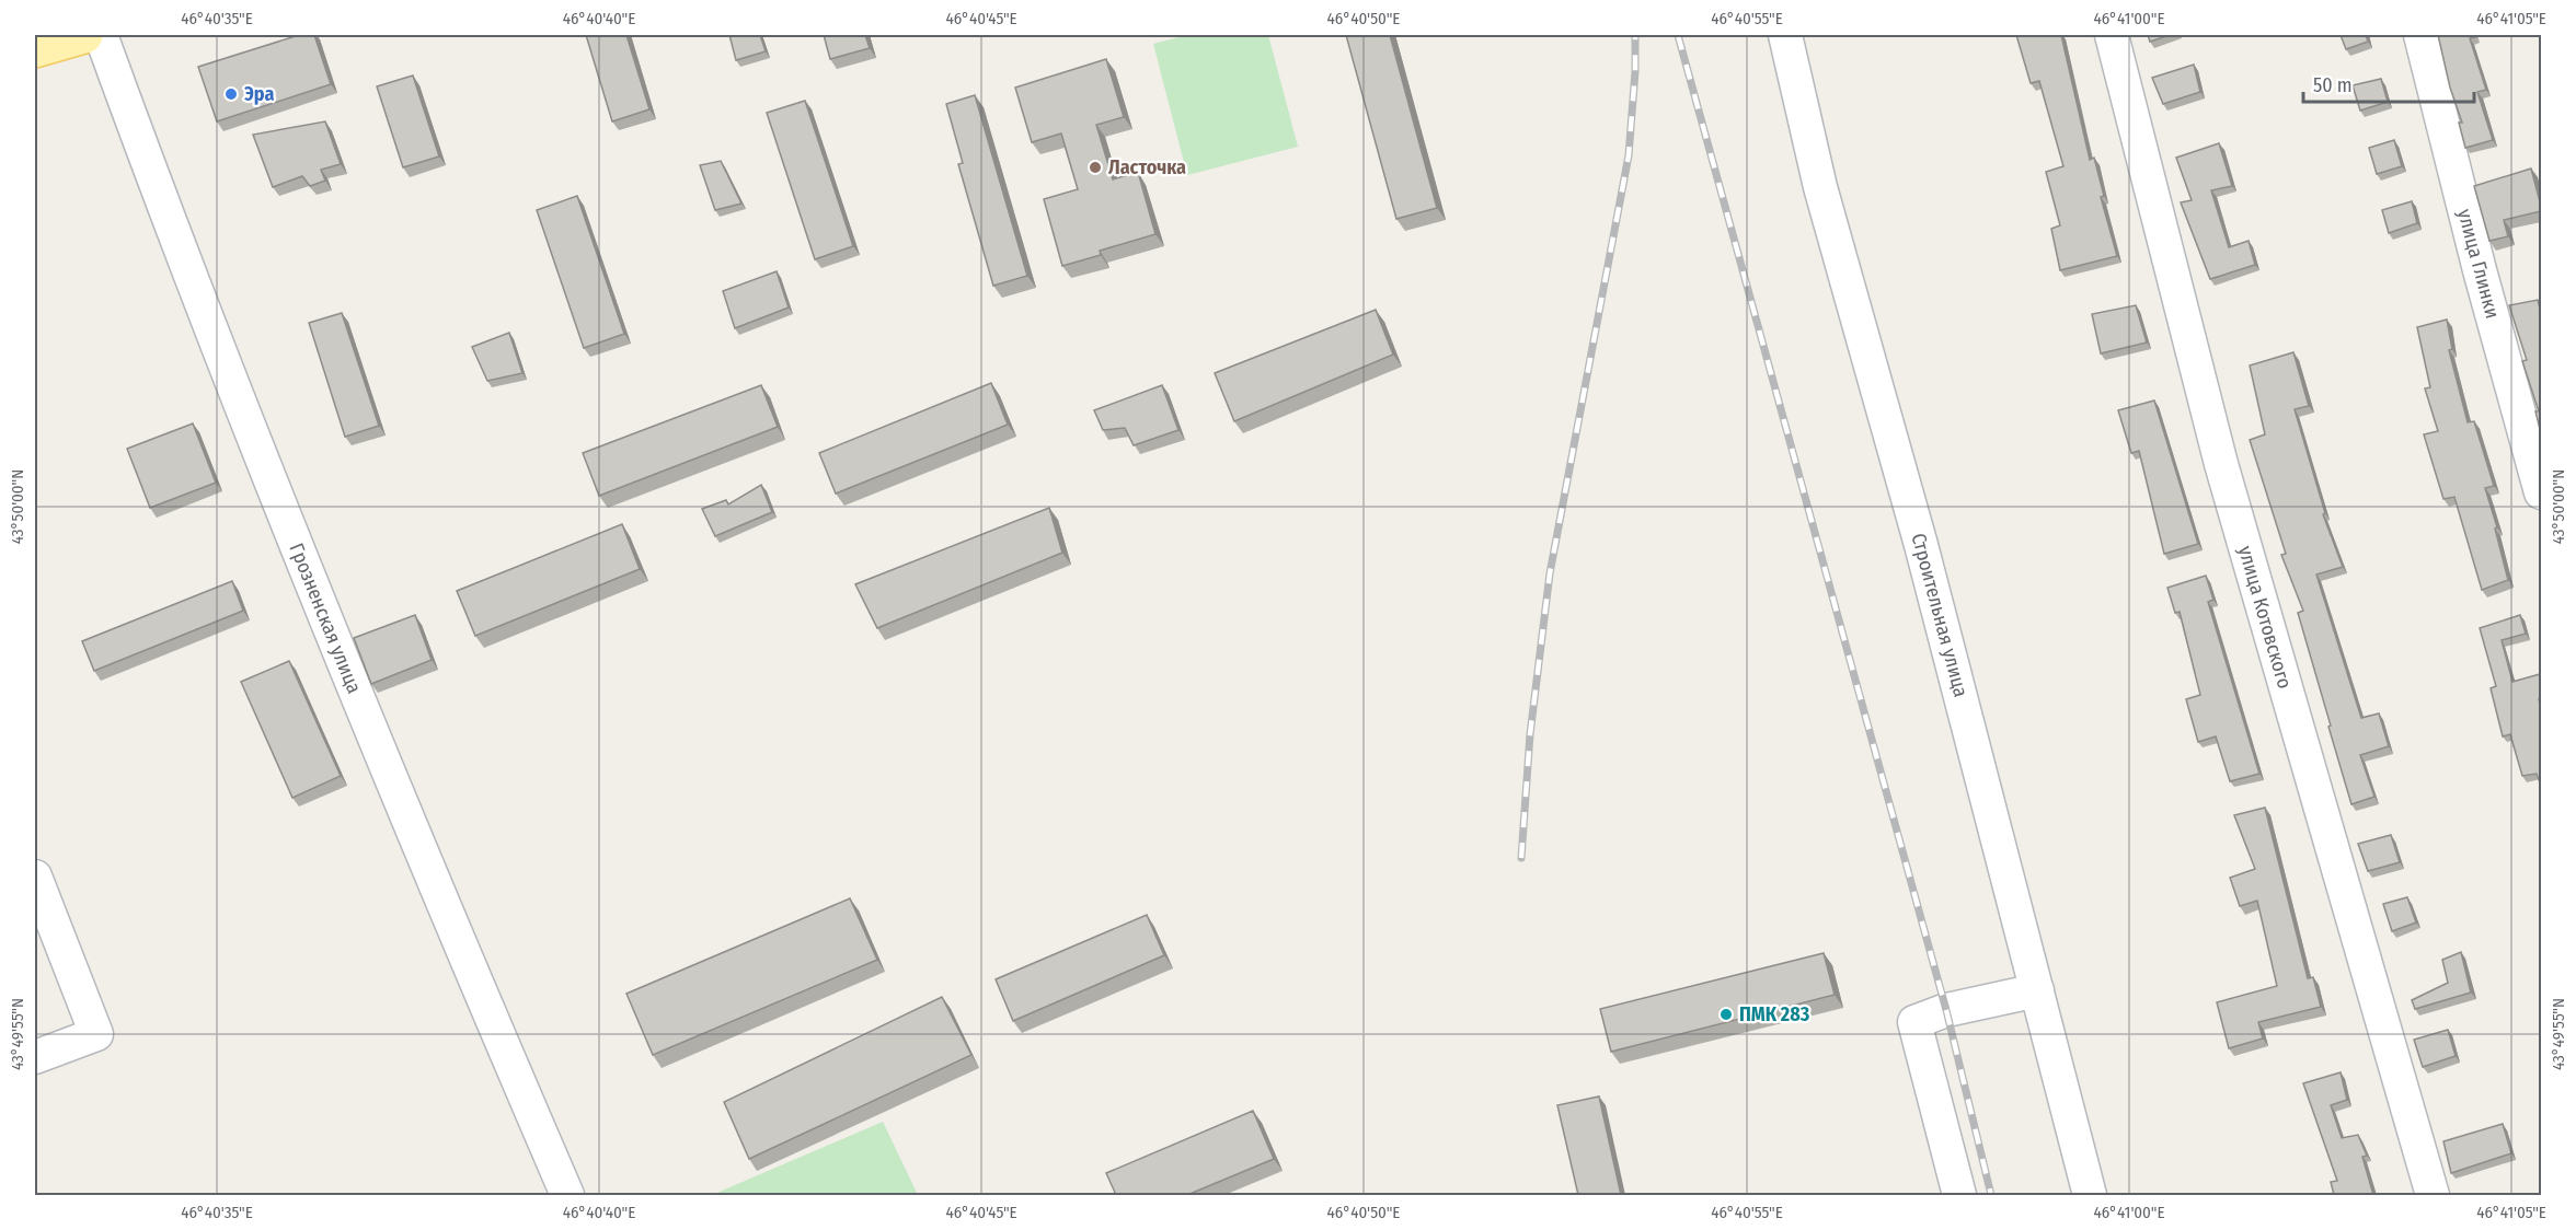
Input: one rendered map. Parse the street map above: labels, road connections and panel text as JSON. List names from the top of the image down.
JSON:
{
  "streets": {
    "street": [
      "улица Глинки",
      "Строительная улица",
      "улица Котовского",
      "Грозненская улица"
    ]
  },
  "places": ["Эра", "Ласточка", "ПМК 283"],
  "scale_bar": "50 m",
  "coordinates": [
    "46°40'35\"E",
    "46°40'40\"E",
    "46°40'45\"E",
    "46°40'50\"E",
    "46°40'55\"E",
    "46°41'00\"E",
    "46°41'05\"E",
    "43°50'00\"N",
    "43°49'55\"N"
  ]
}
